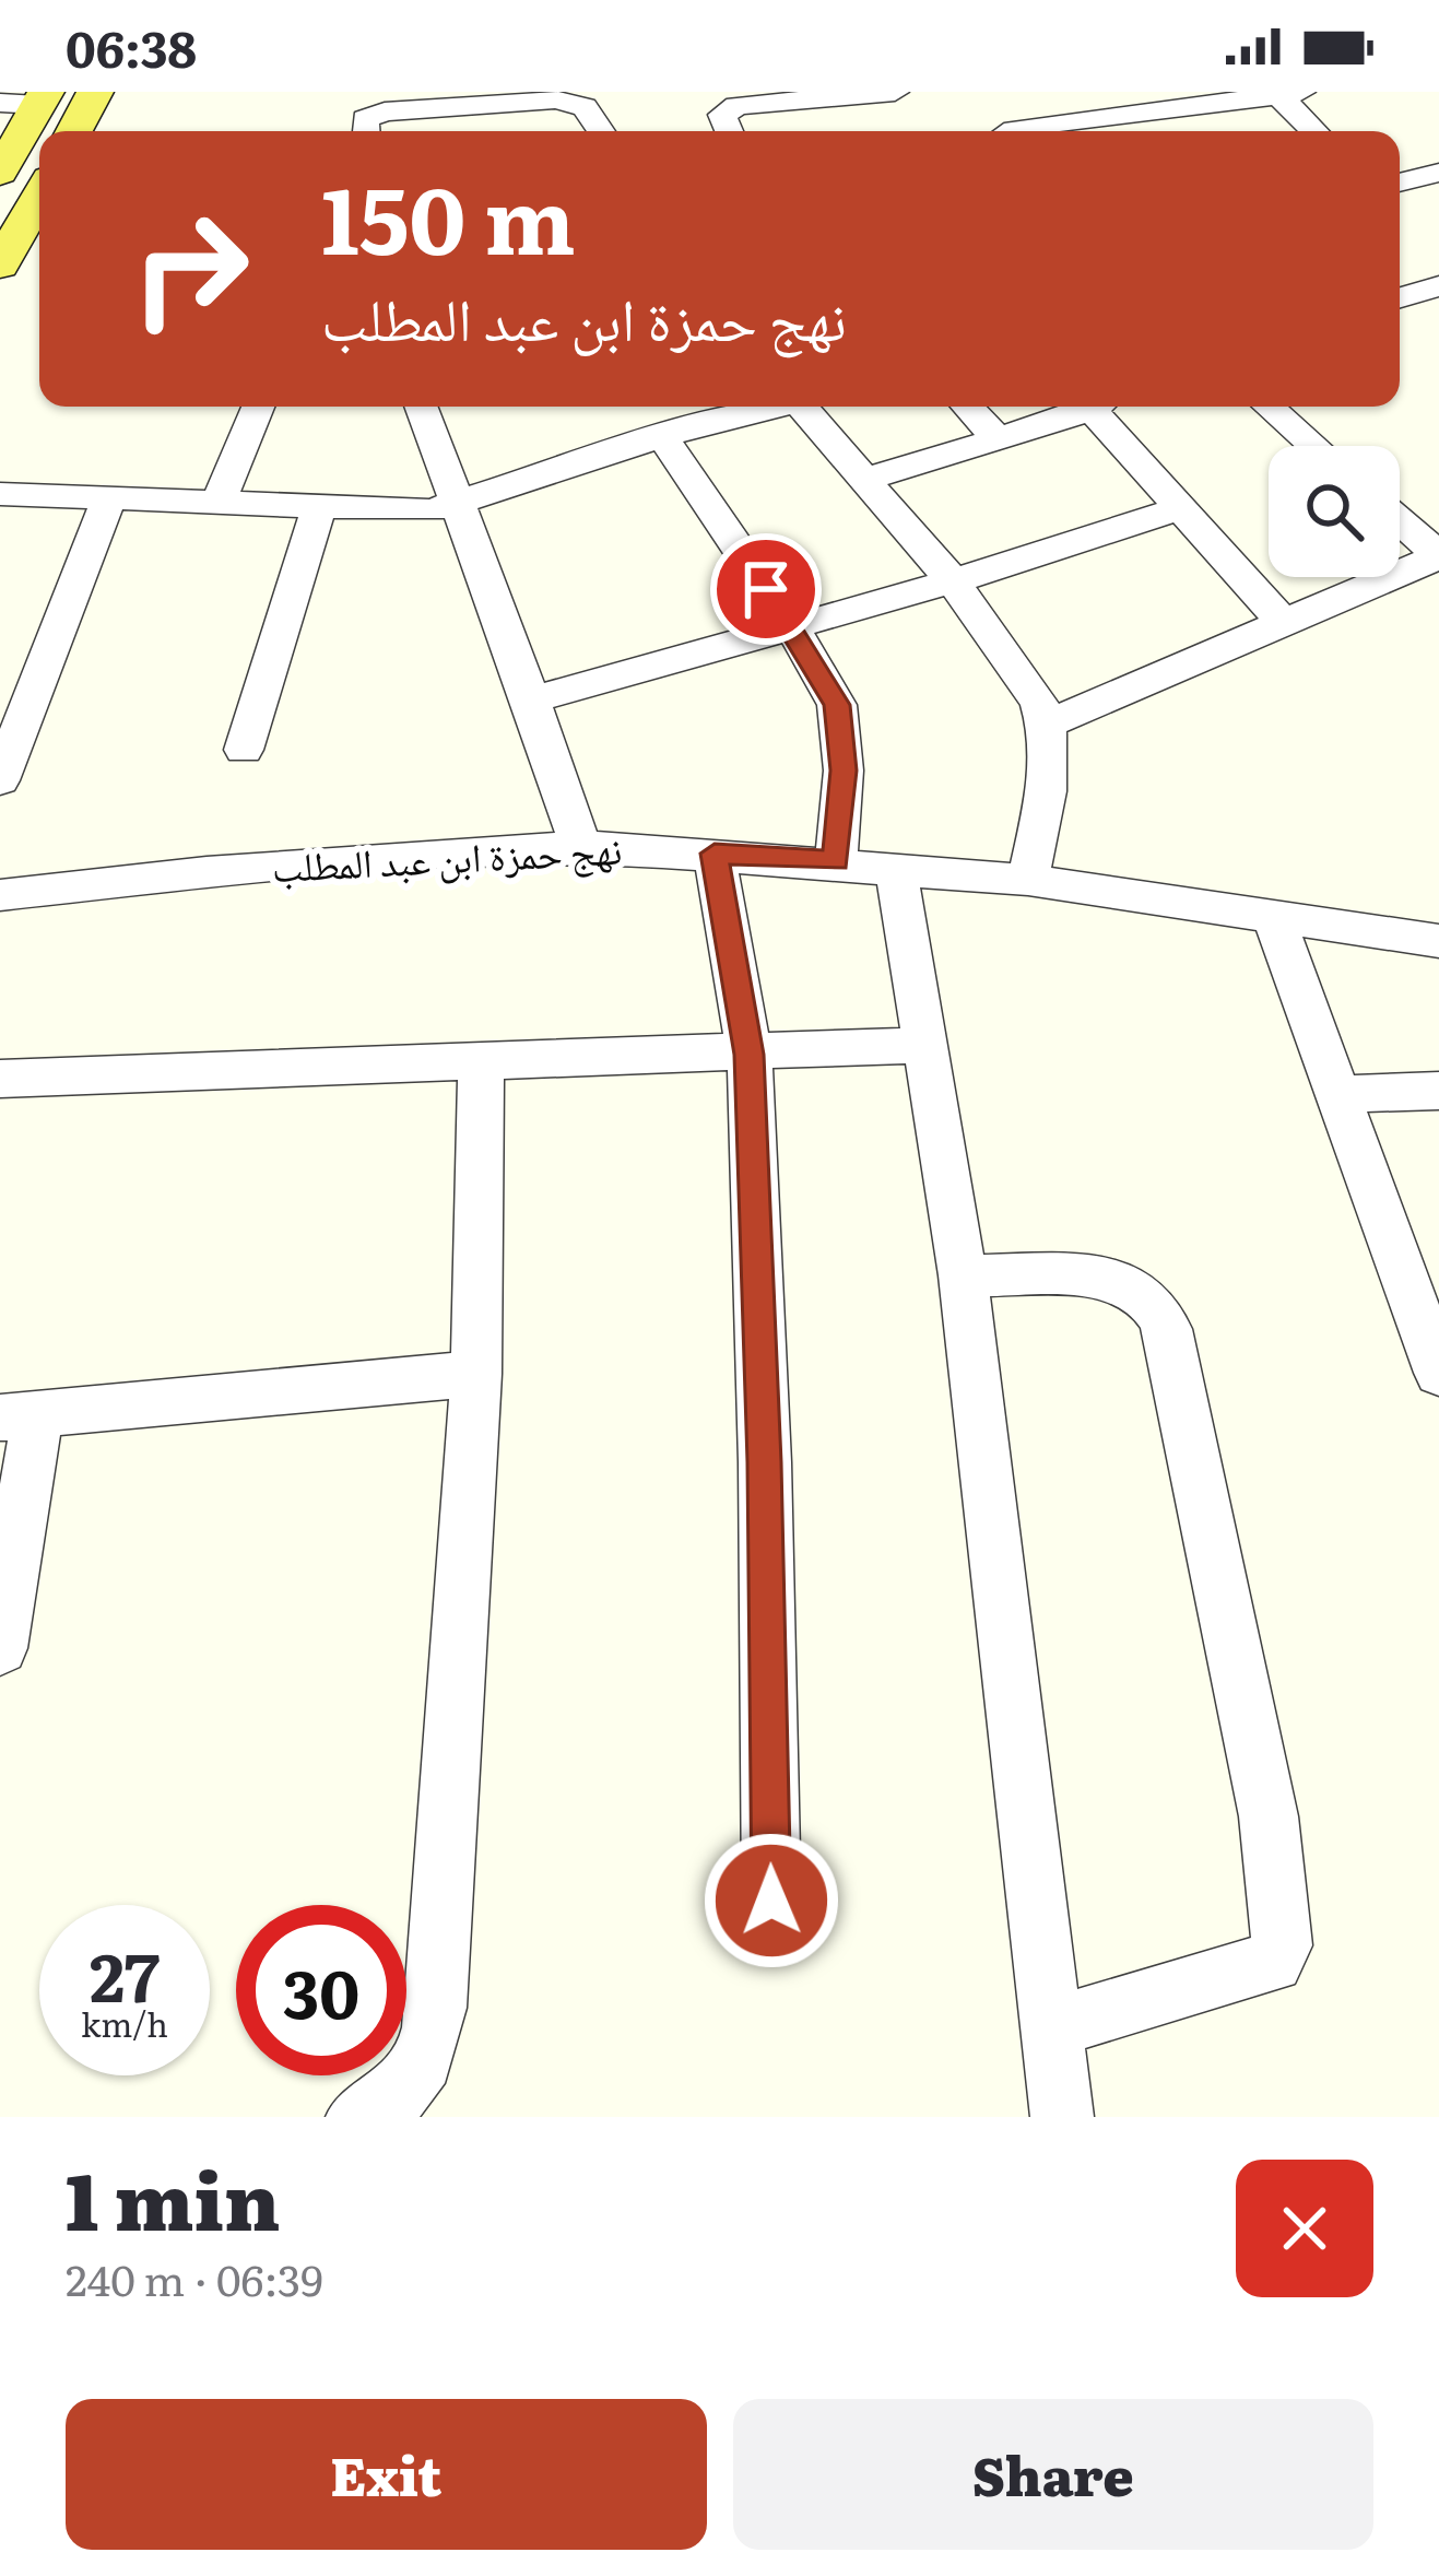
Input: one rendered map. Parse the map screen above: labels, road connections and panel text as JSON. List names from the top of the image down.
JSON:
{
  "streets": {
    "street": ["نهج حمزة ابن عبد المطلب"]
  },
  "page": {
    "status": "06:38",
    "turn": ["150 m", "نهج حمزة ابن عبد المطلب"],
    "speed": "27 km/h",
    "limit": "30",
    "heading": ["1 min", "240 m · 06:39"],
    "buttons": ["Exit", "Share"]
  }
}
